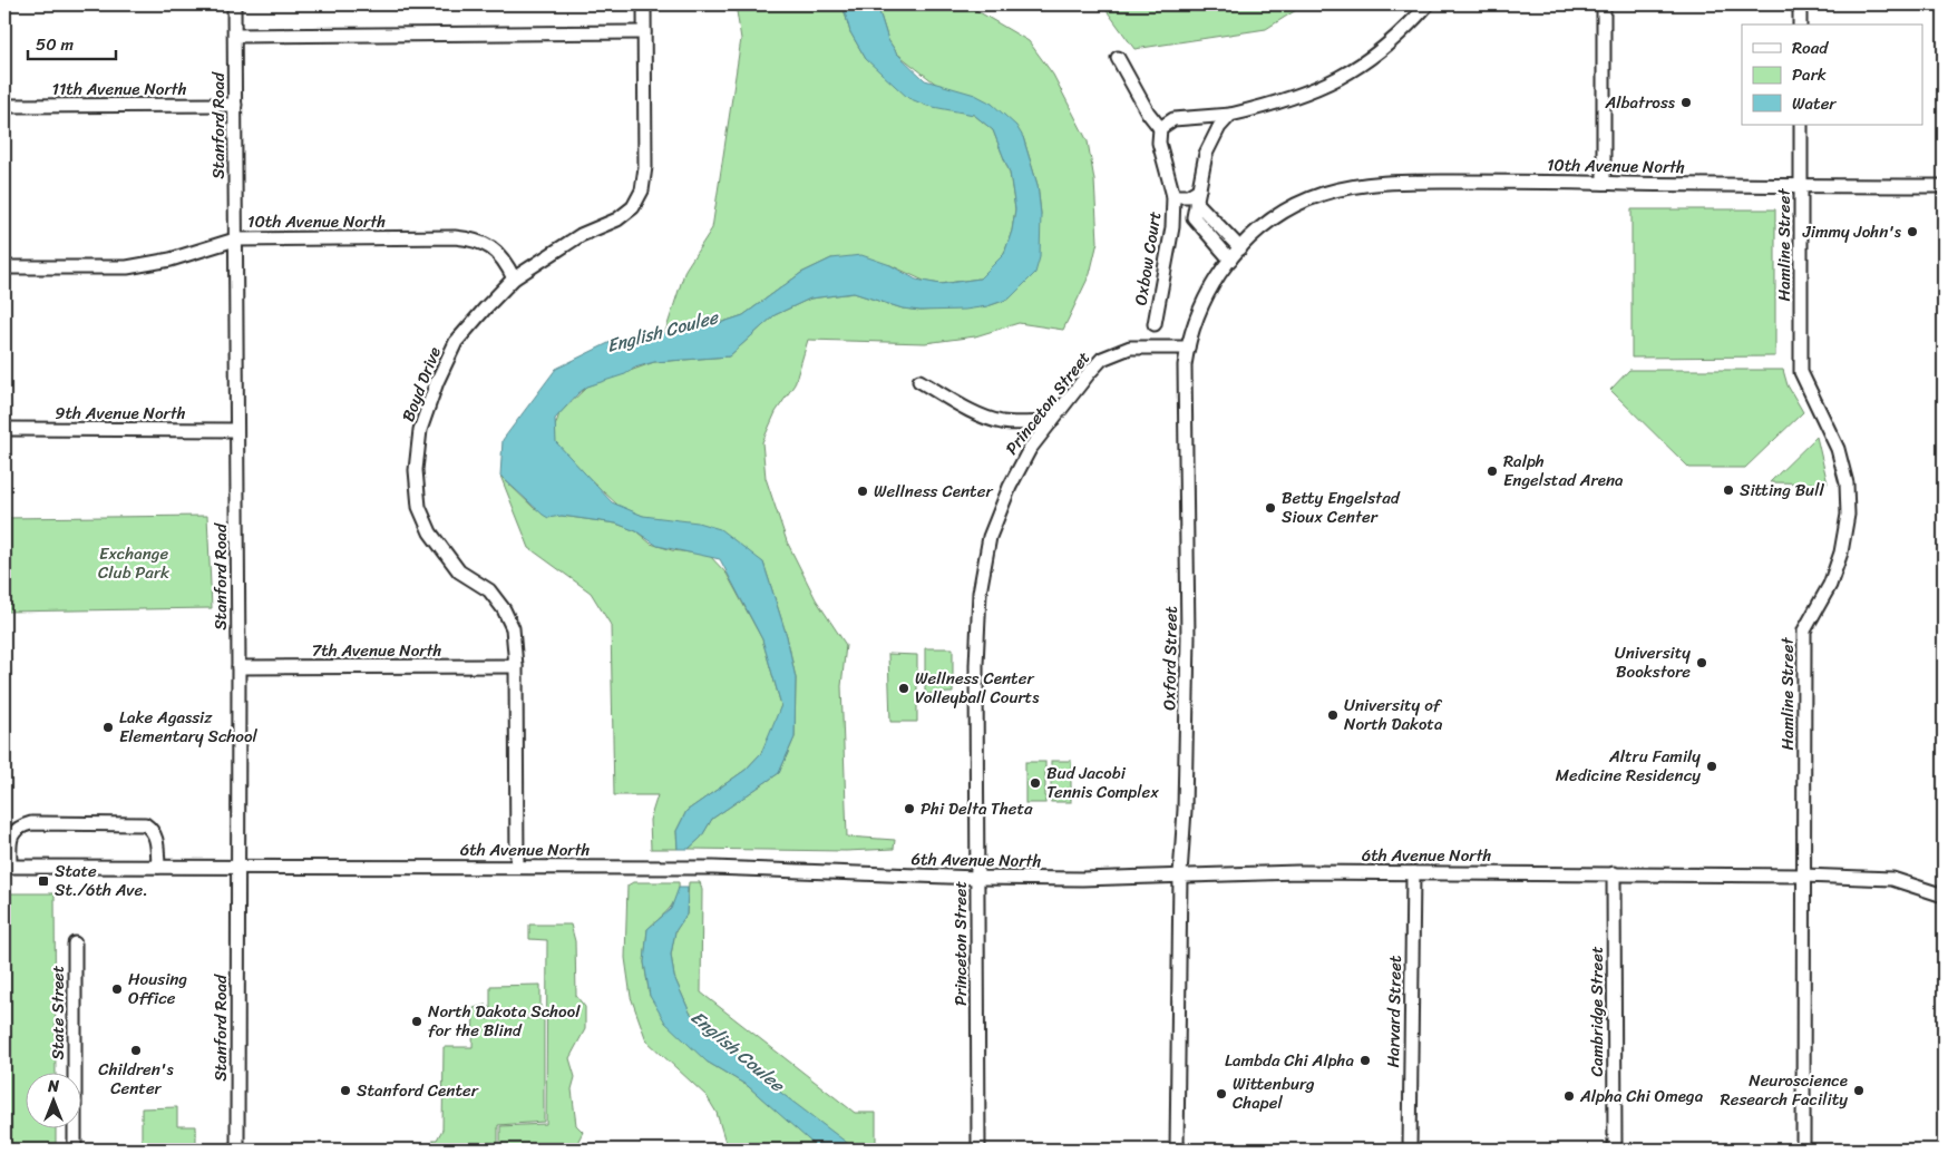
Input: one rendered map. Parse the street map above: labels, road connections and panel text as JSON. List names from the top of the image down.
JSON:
{
  "streets": {
    "street": [
      "11th Avenue North",
      "Stanford Road",
      "10th Avenue North",
      "Hamline Street",
      "Oxbow Court",
      "Boyd Drive",
      "Princeton Street",
      "9th Avenue North",
      "7th Avenue North",
      "Oxford Street",
      "6th Avenue North",
      "Harvard Street",
      "Cambridge Street",
      "State Street"
    ]
  },
  "crossings": [
    ["11th Avenue North", "Stanford Road"],
    ["Stanford Road", "10th Avenue North"],
    ["Stanford Road", "9th Avenue North"],
    ["Stanford Road", "7th Avenue North"],
    ["Stanford Road", "6th Avenue North"],
    ["10th Avenue North", "Hamline Street"],
    ["10th Avenue North", "Boyd Drive"],
    ["10th Avenue North", "Oxford Street"],
    ["Hamline Street", "6th Avenue North"],
    ["Boyd Drive", "7th Avenue North"],
    ["Boyd Drive", "6th Avenue North"],
    ["Princeton Street", "Oxford Street"],
    ["Princeton Street", "6th Avenue North"],
    ["Oxford Street", "6th Avenue North"],
    ["6th Avenue North", "Harvard Street"],
    ["6th Avenue North", "Cambridge Street"]
  ],
  "water": ["English Coulee"],
  "parks": ["Exchange Club Park"],
  "places": {
    "other": [
      "Albatross",
      "Jimmy John's",
      "Ralph Engelstad Arena",
      "Sitting Bull",
      "Wellness Center",
      "Betty Engelstad Sioux Center",
      "University Bookstore",
      "Wellness Center Volleyball Courts",
      "University of North Dakota",
      "Lake Agassiz Elementary School",
      "Altru Family Medicine Residency",
      "Bud Jacobi Tennis Complex",
      "Phi Delta Theta",
      "Housing Office",
      "North Dakota School for the Blind",
      "Children's Center",
      "Lambda Chi Alpha",
      "Stanford Center",
      "Neuroscience Research Facility",
      "Wittenburg Chapel",
      "Alpha Chi Omega"
    ],
    "transit": ["State St./6th Ave."]
  },
  "legend": ["Road", "Park", "Water"],
  "scale_bar": "50 m",
  "north": "top"
}
